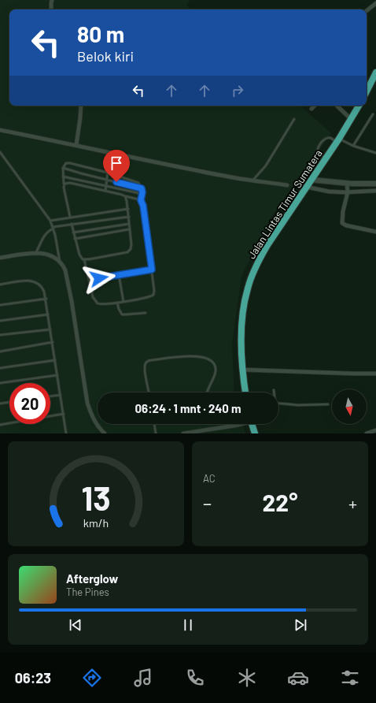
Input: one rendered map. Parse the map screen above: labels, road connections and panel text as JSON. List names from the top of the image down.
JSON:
{
  "streets": {
    "highway": ["Jalan Lintas Timur Sumatera"]
  },
  "north": "bottom",
  "page": {
    "turn": ["80 m", "Belok kiri"],
    "limit": "20",
    "trip": "06:24 · 1 mnt · 240 m",
    "tile": "AC",
    "heat": ["−", "22°", "+"],
    "song": ["Afterglow", "The Pines"],
    "tabs": "06:23",
    "gauge": ["13", "km/h"]
  }
}
